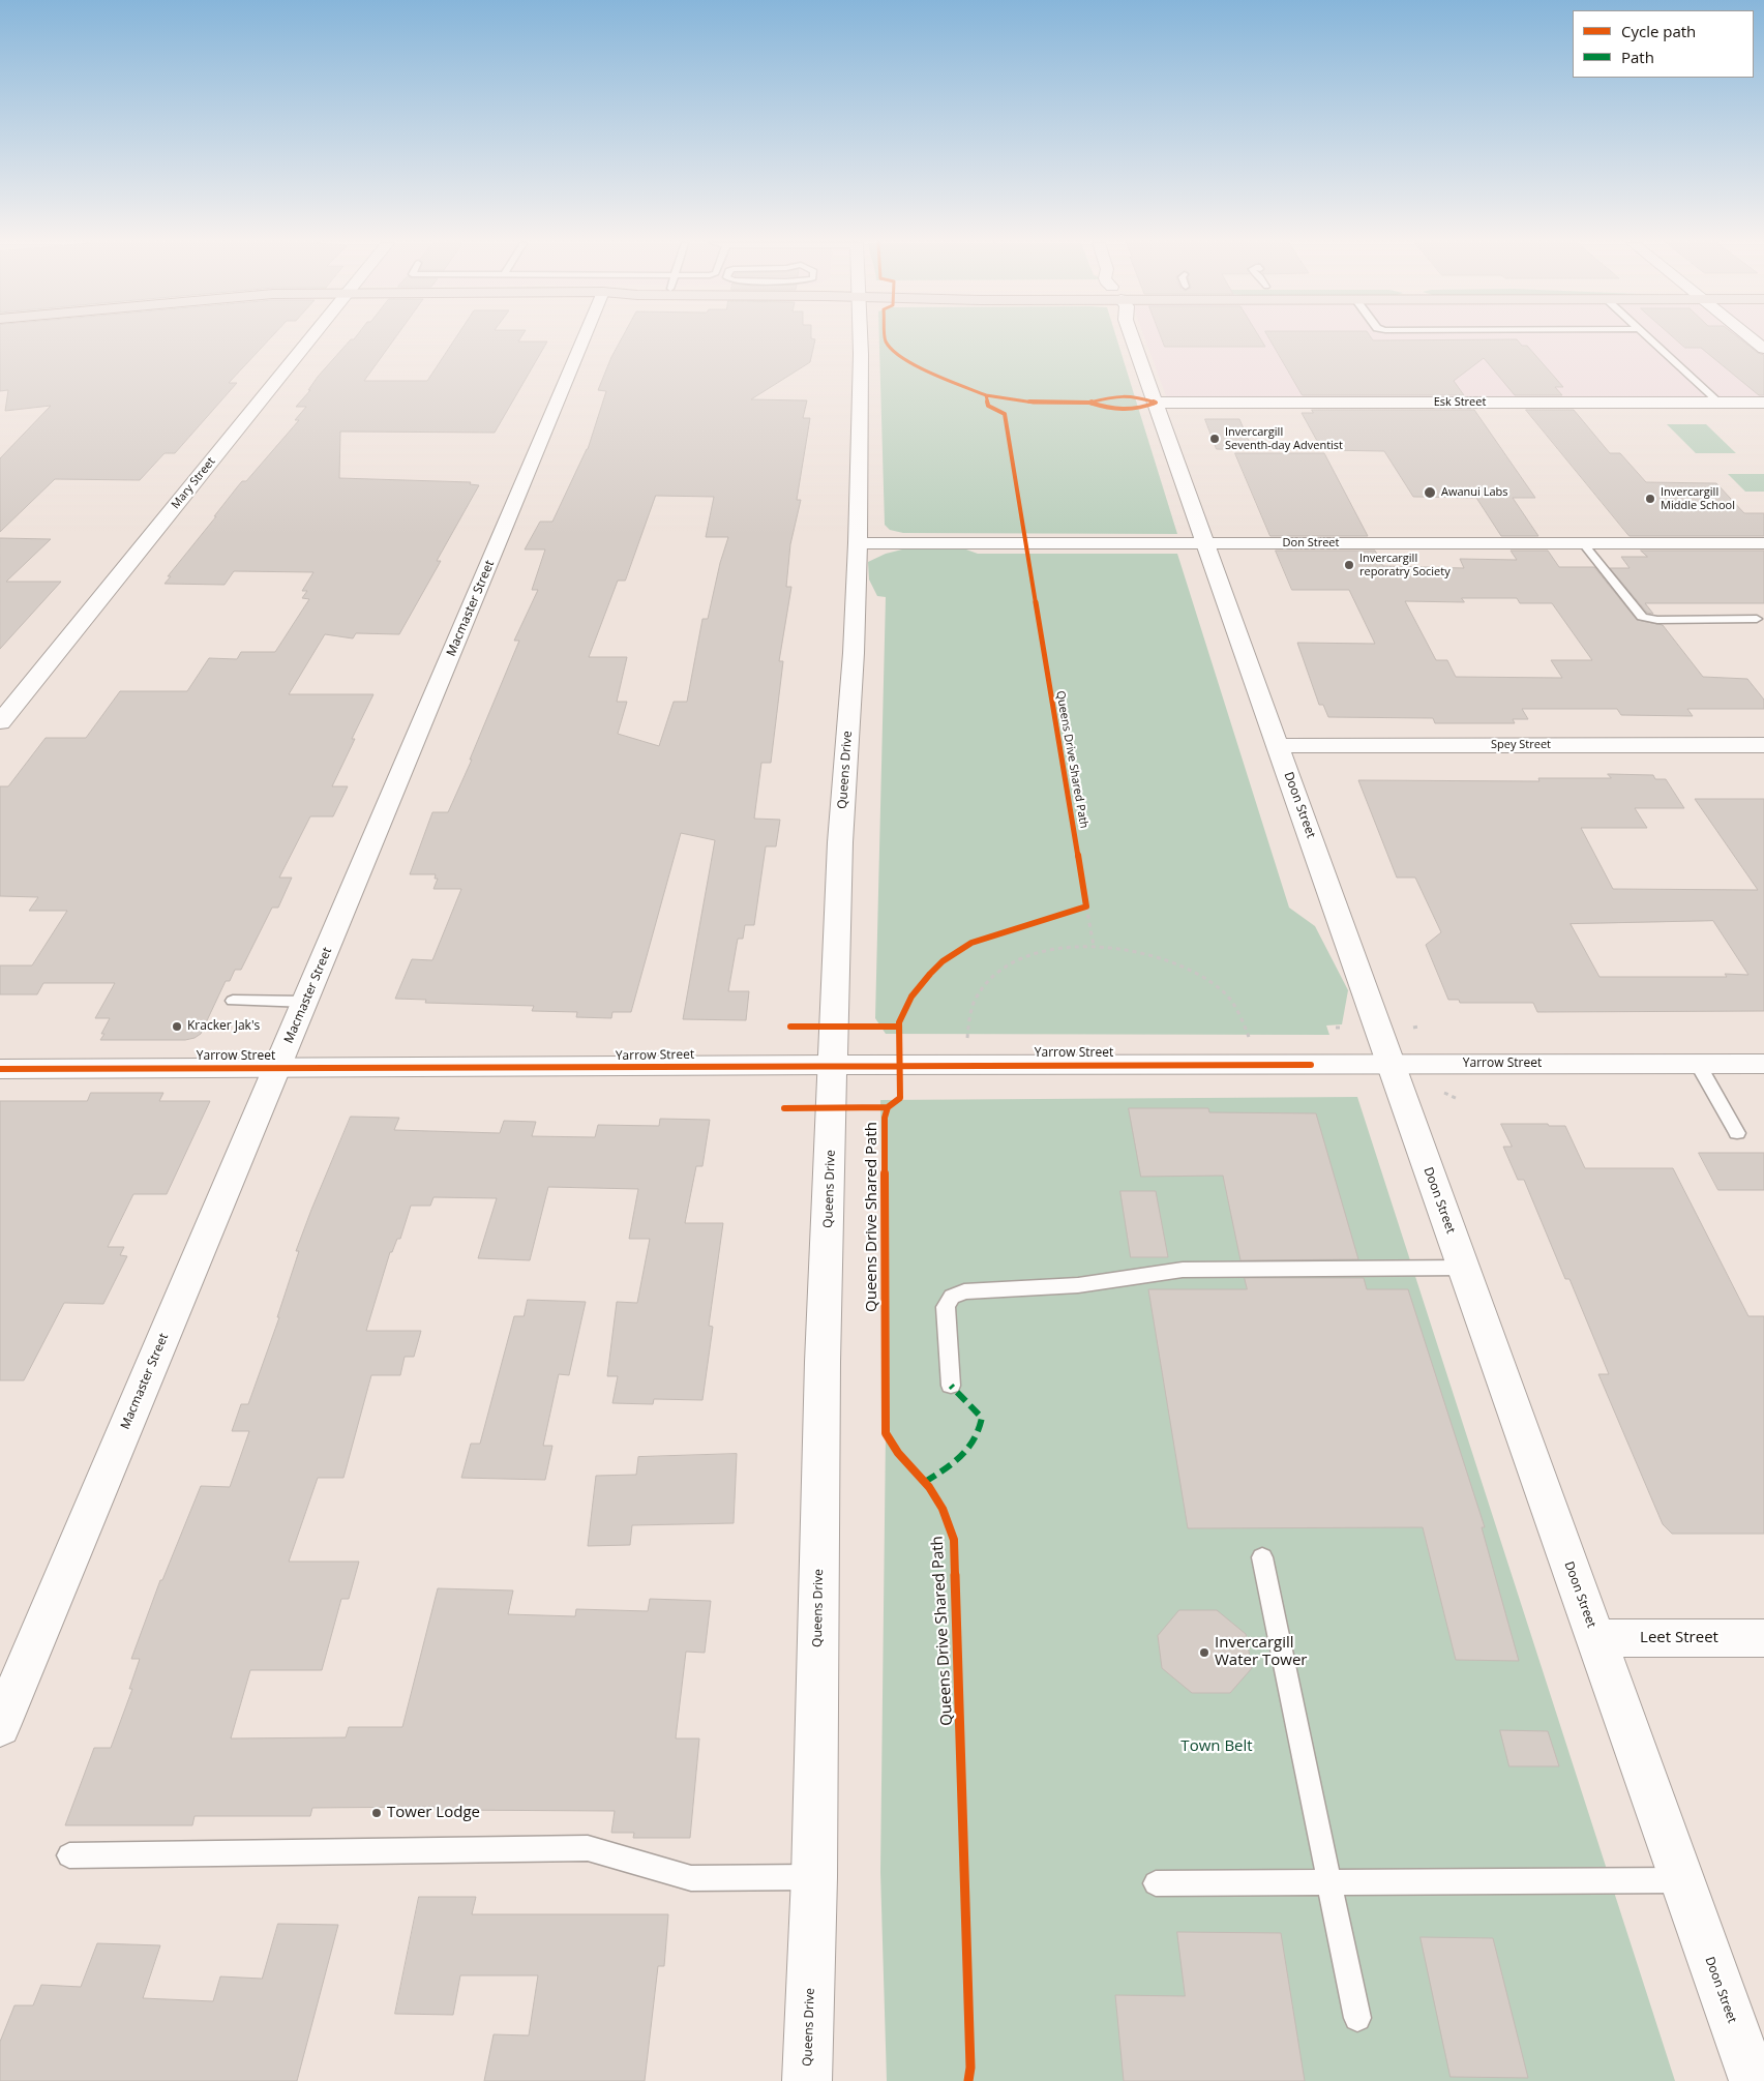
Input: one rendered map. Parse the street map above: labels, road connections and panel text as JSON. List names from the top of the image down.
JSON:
{
  "streets": {
    "street": [
      "Esk Street",
      "Mary Street",
      "Don Street",
      "Macmaster Street",
      "Spey Street",
      "Queens Drive",
      "Doon Street",
      "Yarrow Street",
      "Leet Street"
    ],
    "cycle path": ["Queens Drive Shared Path"]
  },
  "crossings": [
    ["Esk Street", "Doon Street"],
    ["Don Street", "Queens Drive"],
    ["Don Street", "Doon Street"],
    ["Macmaster Street", "Yarrow Street"],
    ["Spey Street", "Doon Street"],
    ["Queens Drive", "Yarrow Street"],
    ["Doon Street", "Yarrow Street"],
    ["Doon Street", "Leet Street"]
  ],
  "parks": ["Town Belt"],
  "places": [
    "Invercargill Seventh-day Adventist",
    "Awanui Labs",
    "Invercargill Middle School",
    "Invercargill reporatry Society",
    "Kracker Jak's",
    "Invercargill Water Tower",
    "Tower Lodge"
  ],
  "legend": ["Cycle path", "Path"]
}
